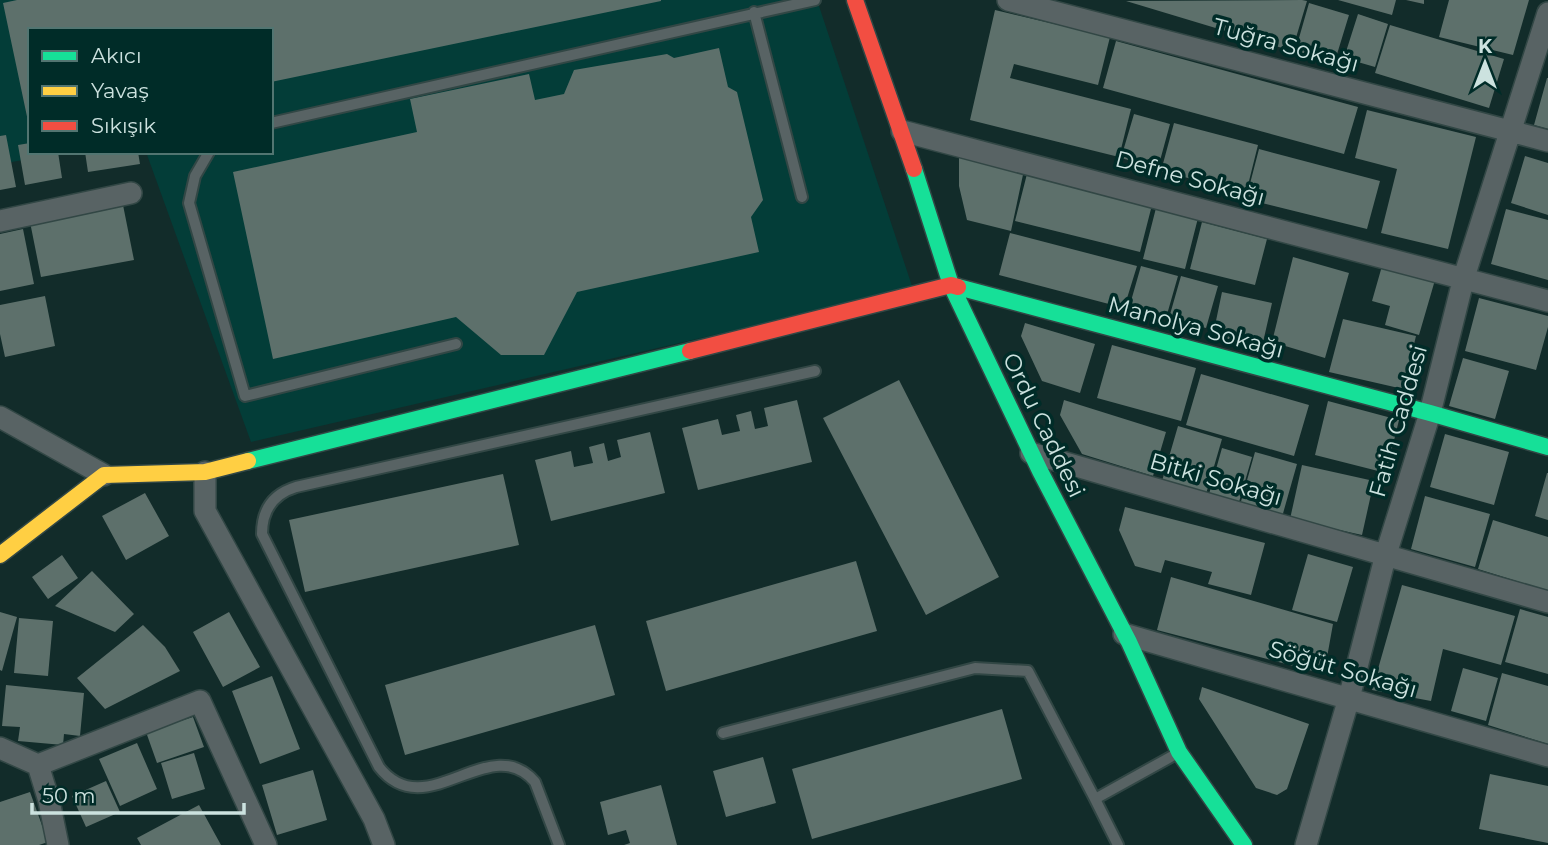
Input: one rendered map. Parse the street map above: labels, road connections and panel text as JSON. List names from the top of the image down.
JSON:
{
  "streets": {
    "street": [
      "Tuğra Sokağı",
      "Defne Sokağı",
      "Manolya Sokağı",
      "Fatih Caddesi",
      "Ordu Caddesi",
      "Bitki Sokağı",
      "Söğüt Sokağı"
    ]
  },
  "crossings": [
    ["Tuğra Sokağı", "Fatih Caddesi"],
    ["Defne Sokağı", "Fatih Caddesi"],
    ["Defne Sokağı", "Ordu Caddesi"],
    ["Manolya Sokağı", "Fatih Caddesi"],
    ["Manolya Sokağı", "Ordu Caddesi"],
    ["Fatih Caddesi", "Bitki Sokağı"],
    ["Fatih Caddesi", "Söğüt Sokağı"],
    ["Ordu Caddesi", "Bitki Sokağı"],
    ["Ordu Caddesi", "Söğüt Sokağı"]
  ],
  "legend": ["Akıcı", "Yavaş", "Sıkışık"],
  "scale_bar": "50 m",
  "north": "top"
}
